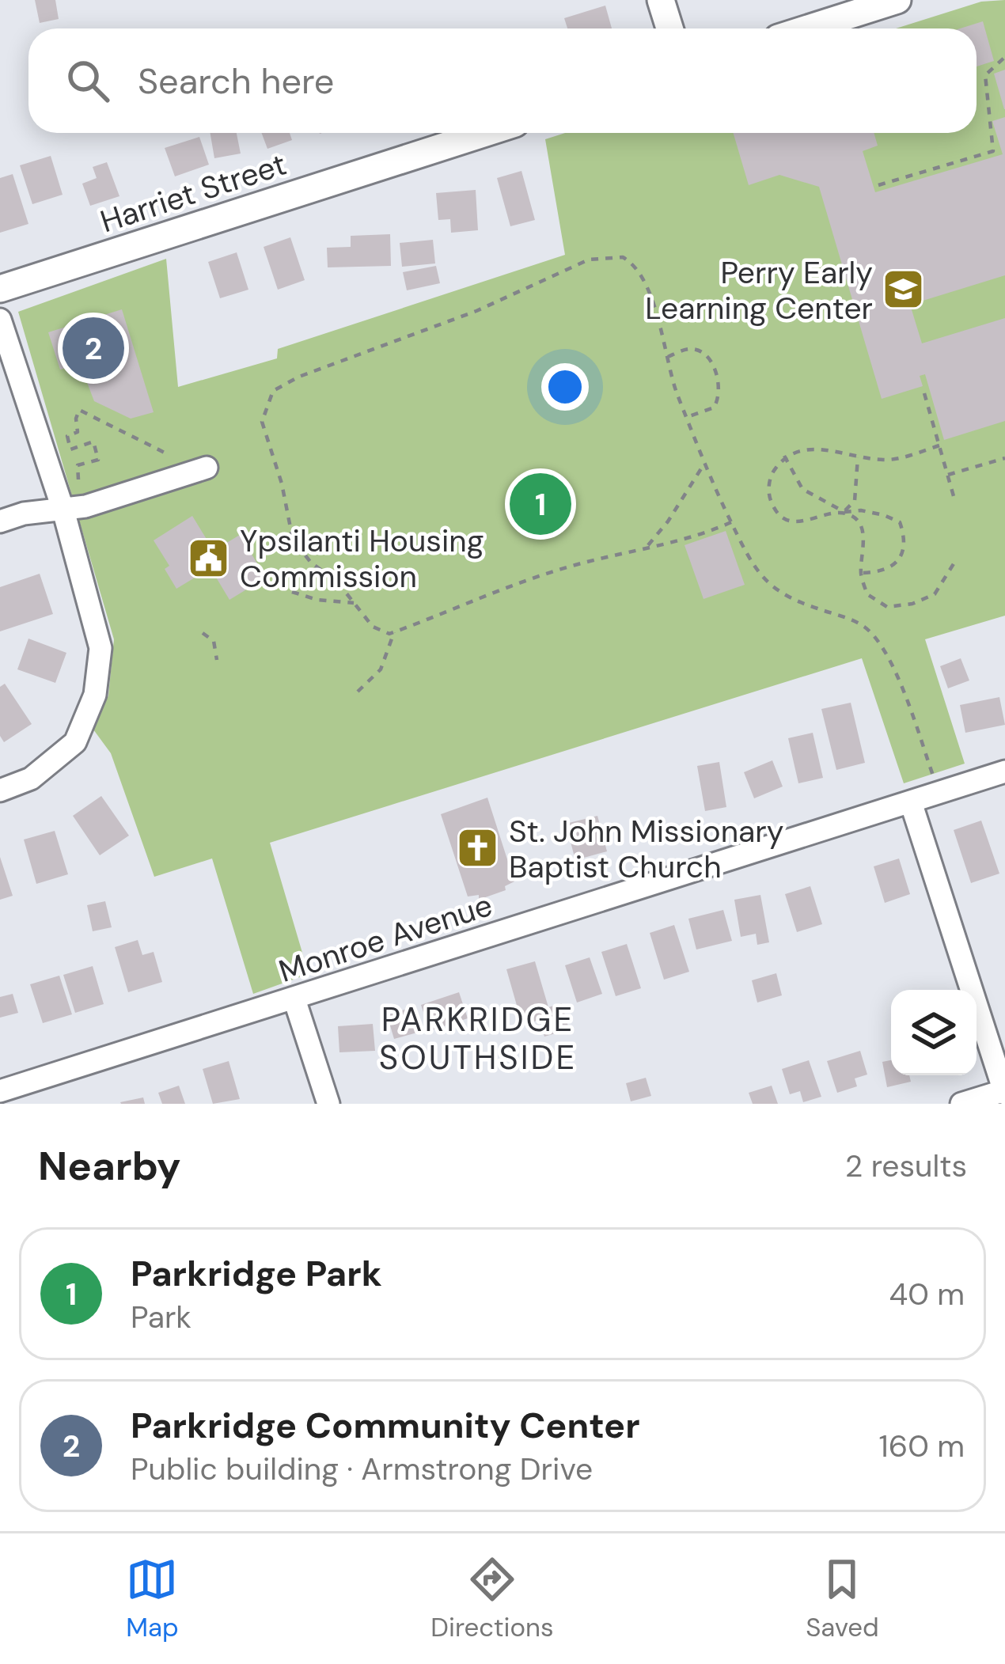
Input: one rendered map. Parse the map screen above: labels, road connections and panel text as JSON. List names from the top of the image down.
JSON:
{
  "streets": {
    "street": ["Harriet Street", "Monroe Avenue"]
  },
  "districts": ["PARKRIDGE SOUTHSIDE"],
  "places": {
    "school or university": ["Perry Early Learning Center"],
    "public building": ["Ypsilanti Housing Commission"],
    "church": ["St. John Missionary Baptist Church"]
  },
  "page": {
    "search": "Search here",
    "pins": ["2", "1"],
    "heading": ["Nearby", "2 results"],
    "list": [
      {
        "mark": "1",
        "name": "Parkridge Park",
        "note": "Park",
        "value": "40 m"
      },
      {
        "mark": "2",
        "name": "Parkridge Community Center",
        "note": "Public building · Armstrong Drive",
        "value": "160 m"
      }
    ],
    "nav": ["Map", "Directions", "Saved"]
  }
}
